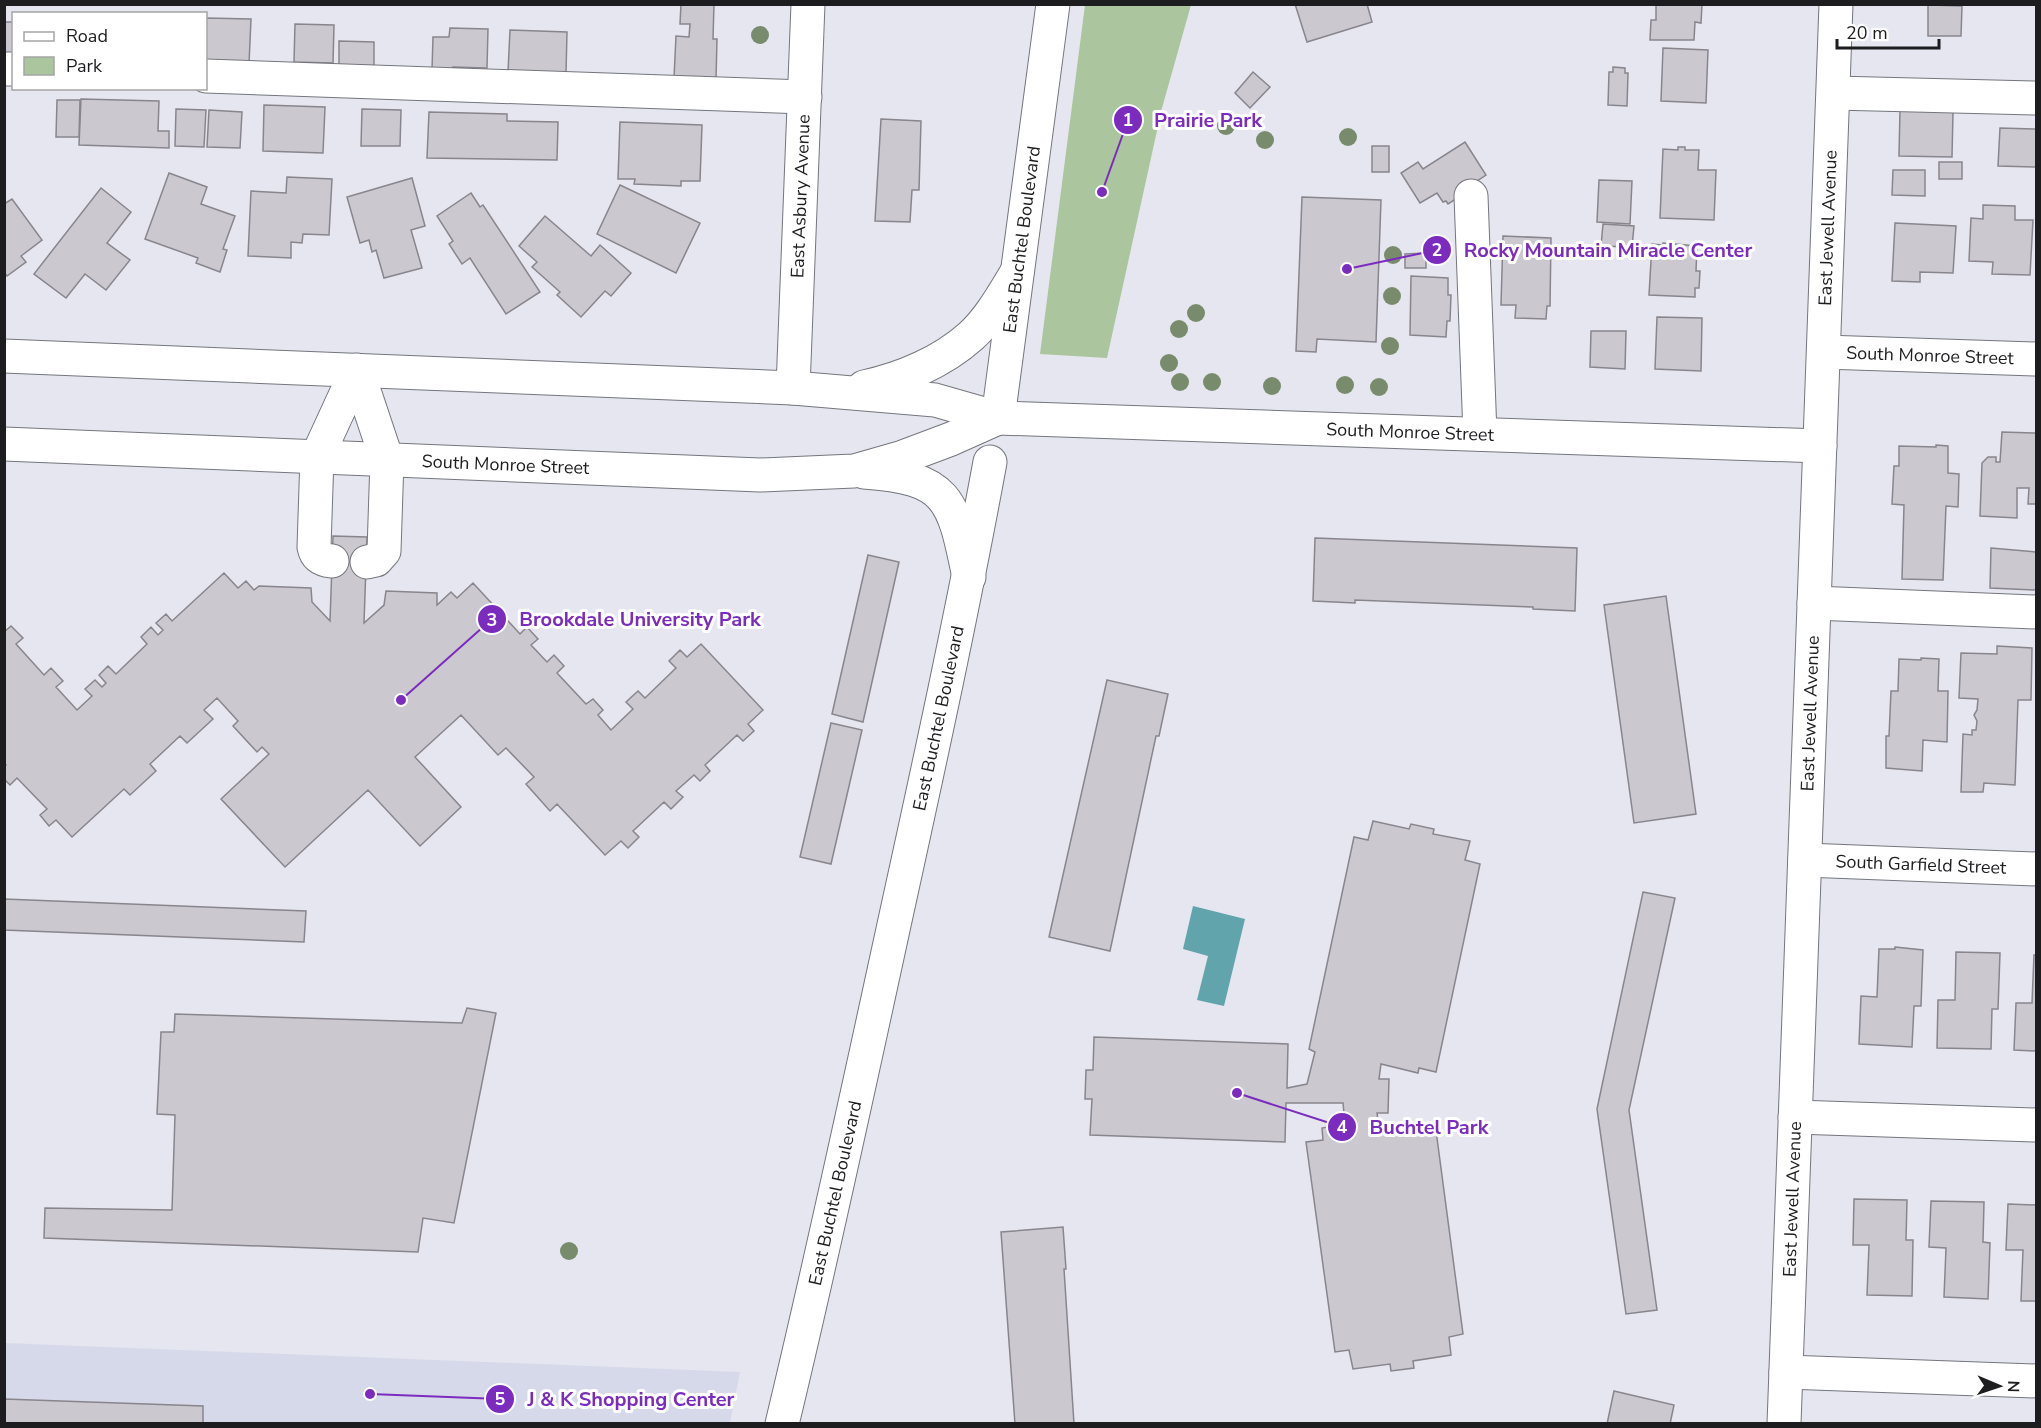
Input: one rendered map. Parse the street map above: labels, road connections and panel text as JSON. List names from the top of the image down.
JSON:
{
  "streets": {
    "street": [
      "East Asbury Avenue",
      "East Jewell Avenue",
      "East Buchtel Boulevard",
      "South Monroe Street",
      "South Garfield Street"
    ]
  },
  "crossings": [
    ["East Asbury Avenue", "South Monroe Street"],
    ["East Jewell Avenue", "South Monroe Street"],
    ["East Jewell Avenue", "South Garfield Street"],
    ["East Buchtel Boulevard", "South Monroe Street"]
  ],
  "places": [
    "Prairie Park",
    "Rocky Mountain Miracle Center",
    "Brookdale University Park",
    "Buchtel Park",
    "J & K Shopping Center"
  ],
  "legend": ["Road", "Park"],
  "scale_bar": "20 m",
  "north": "right"
}
